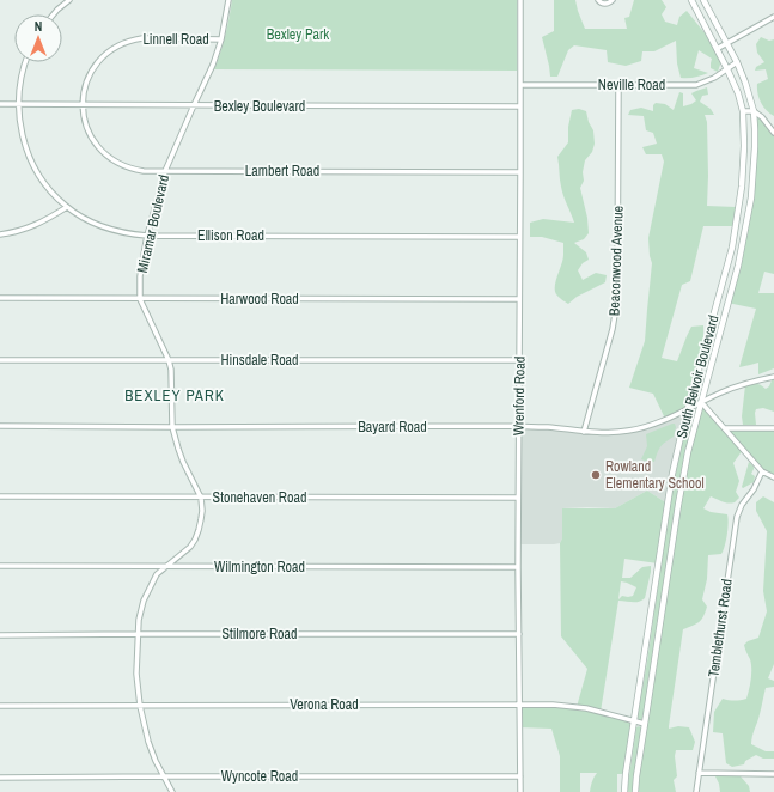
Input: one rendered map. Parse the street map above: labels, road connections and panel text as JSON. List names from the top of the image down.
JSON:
{
  "streets": {
    "street": [
      "Linnell Road",
      "Neville Road",
      "Bexley Boulevard",
      "Lambert Road",
      "Miramar Boulevard",
      "Ellison Road",
      "Beaconwood Avenue",
      "Harwood Road",
      "Hinsdale Road",
      "South Belvoir Boulevard",
      "Wrenford Road",
      "Bayard Road",
      "Stonehaven Road",
      "Wilmington Road",
      "Temblethurst Road",
      "Stilmore Road",
      "Verona Road",
      "Wyncote Road"
    ]
  },
  "crossings": [
    ["Linnell Road", "Bexley Boulevard"],
    ["Linnell Road", "Lambert Road"],
    ["Linnell Road", "Miramar Boulevard"],
    ["Neville Road", "Beaconwood Avenue"],
    ["Neville Road", "South Belvoir Boulevard"],
    ["Neville Road", "Wrenford Road"],
    ["Bexley Boulevard", "Lambert Road"],
    ["Bexley Boulevard", "Miramar Boulevard"],
    ["Bexley Boulevard", "Ellison Road"],
    ["Bexley Boulevard", "Wrenford Road"],
    ["Lambert Road", "Miramar Boulevard"],
    ["Lambert Road", "Wrenford Road"],
    ["Miramar Boulevard", "Ellison Road"],
    ["Miramar Boulevard", "Harwood Road"],
    ["Miramar Boulevard", "Hinsdale Road"],
    ["Miramar Boulevard", "Bayard Road"],
    ["Miramar Boulevard", "Stonehaven Road"],
    ["Miramar Boulevard", "Wilmington Road"],
    ["Miramar Boulevard", "Stilmore Road"],
    ["Miramar Boulevard", "Verona Road"],
    ["Miramar Boulevard", "Wyncote Road"],
    ["Ellison Road", "Wrenford Road"],
    ["Beaconwood Avenue", "Bayard Road"],
    ["Harwood Road", "Wrenford Road"],
    ["Hinsdale Road", "Wrenford Road"],
    ["South Belvoir Boulevard", "Bayard Road"],
    ["South Belvoir Boulevard", "Verona Road"],
    ["Wrenford Road", "Bayard Road"],
    ["Wrenford Road", "Stonehaven Road"],
    ["Wrenford Road", "Wilmington Road"],
    ["Wrenford Road", "Stilmore Road"],
    ["Wrenford Road", "Verona Road"],
    ["Wrenford Road", "Wyncote Road"]
  ],
  "districts": ["BEXLEY PARK"],
  "parks": ["Bexley Park"],
  "places": ["Rowland Elementary School"],
  "north": "top"
}
